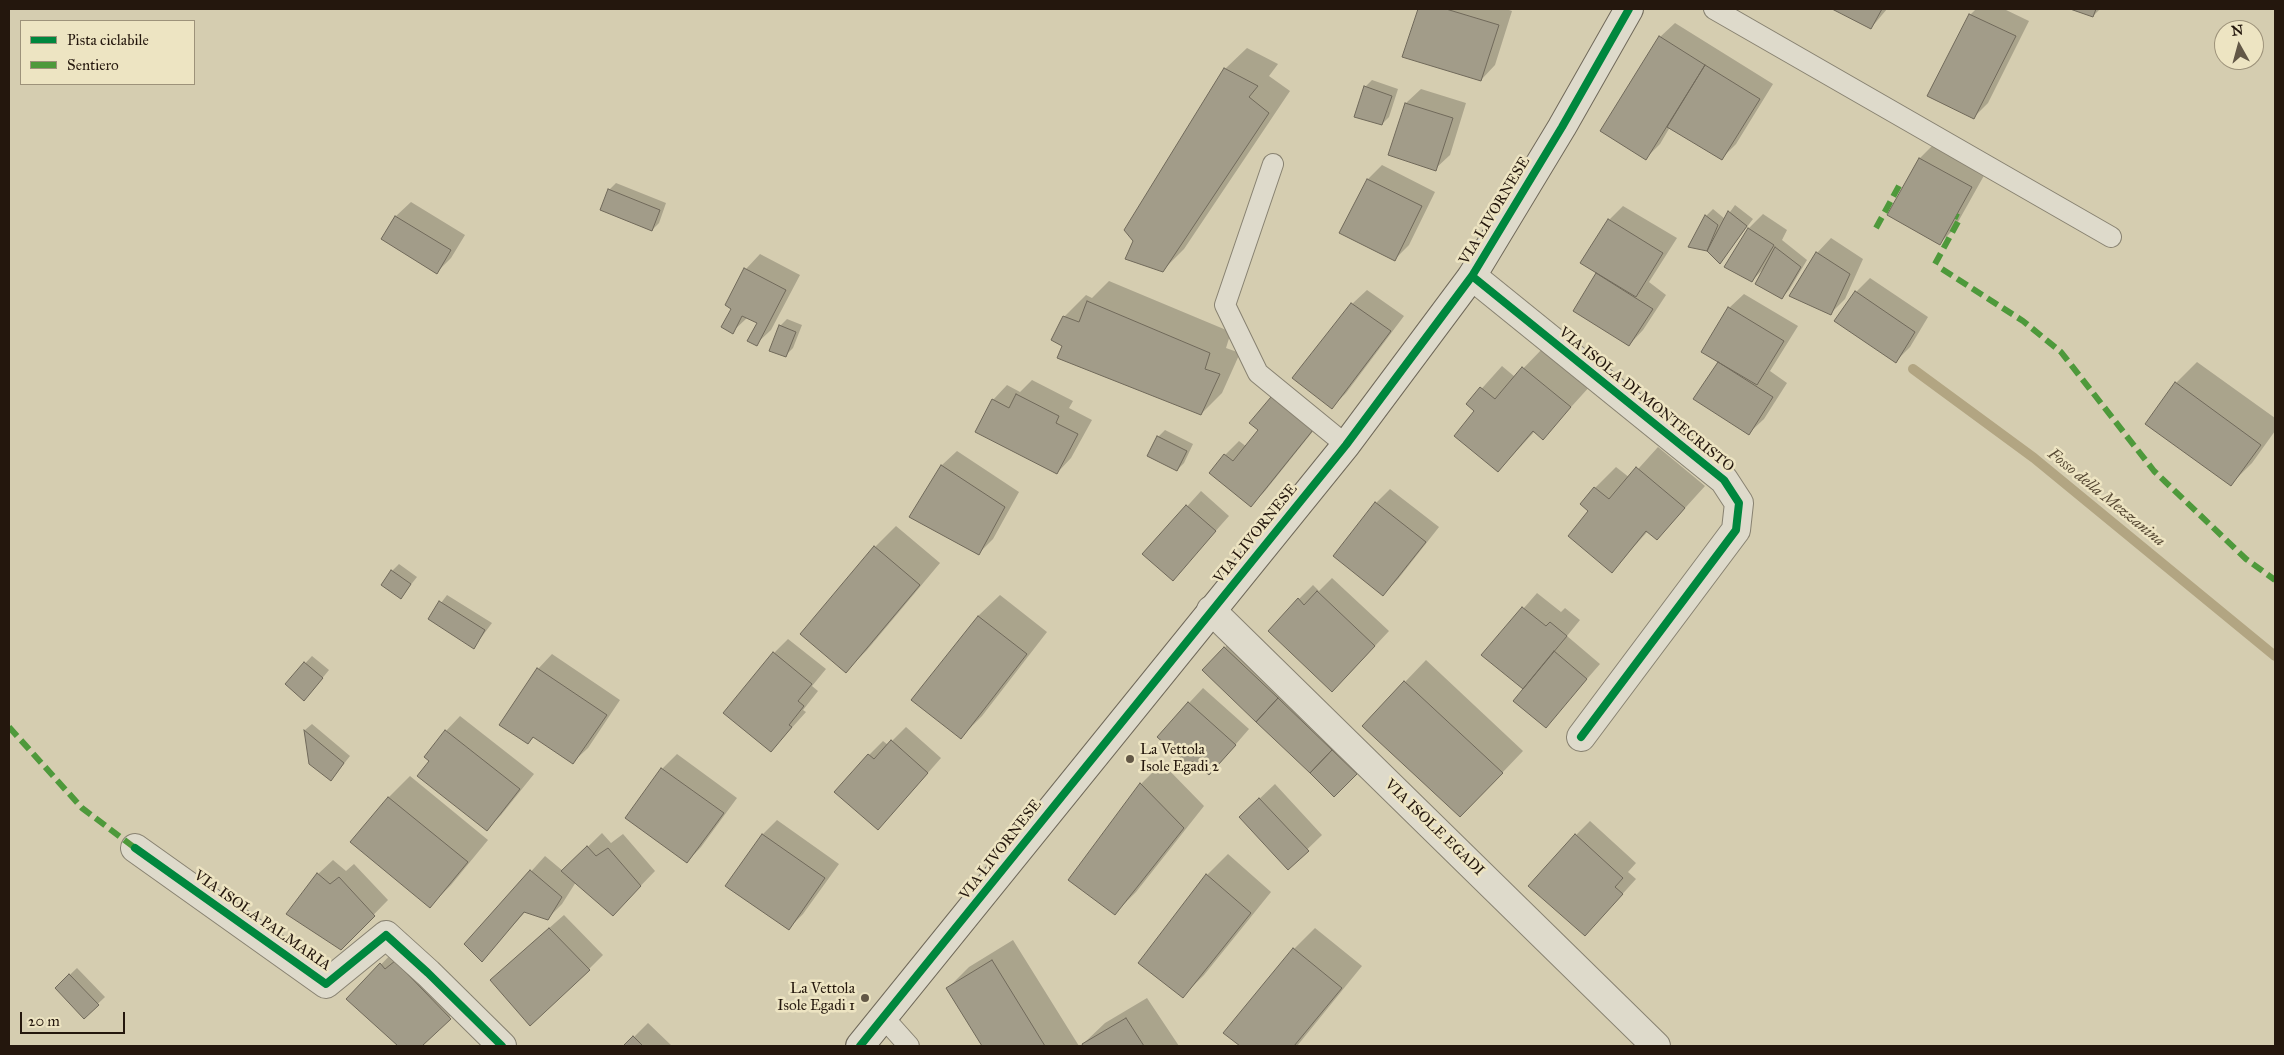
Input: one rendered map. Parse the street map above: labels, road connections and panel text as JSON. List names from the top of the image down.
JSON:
{
  "streets": {
    "street": [
      "VIA LIVORNESE",
      "VIA ISOLA DI MONTECRISTO",
      "VIA ISOLE EGADI",
      "VIA ISOLA PALMARIA"
    ]
  },
  "crossings": [
    ["VIA LIVORNESE", "VIA ISOLA DI MONTECRISTO"],
    ["VIA LIVORNESE", "VIA ISOLE EGADI"]
  ],
  "water": ["Fosso della Mezzanina"],
  "places": ["La Vettola Isole Egadi 2", "La Vettola Isole Egadi 1"],
  "legend": ["Pista ciclabile", "Sentiero"],
  "scale_bar": "20 m",
  "north": "top"
}
